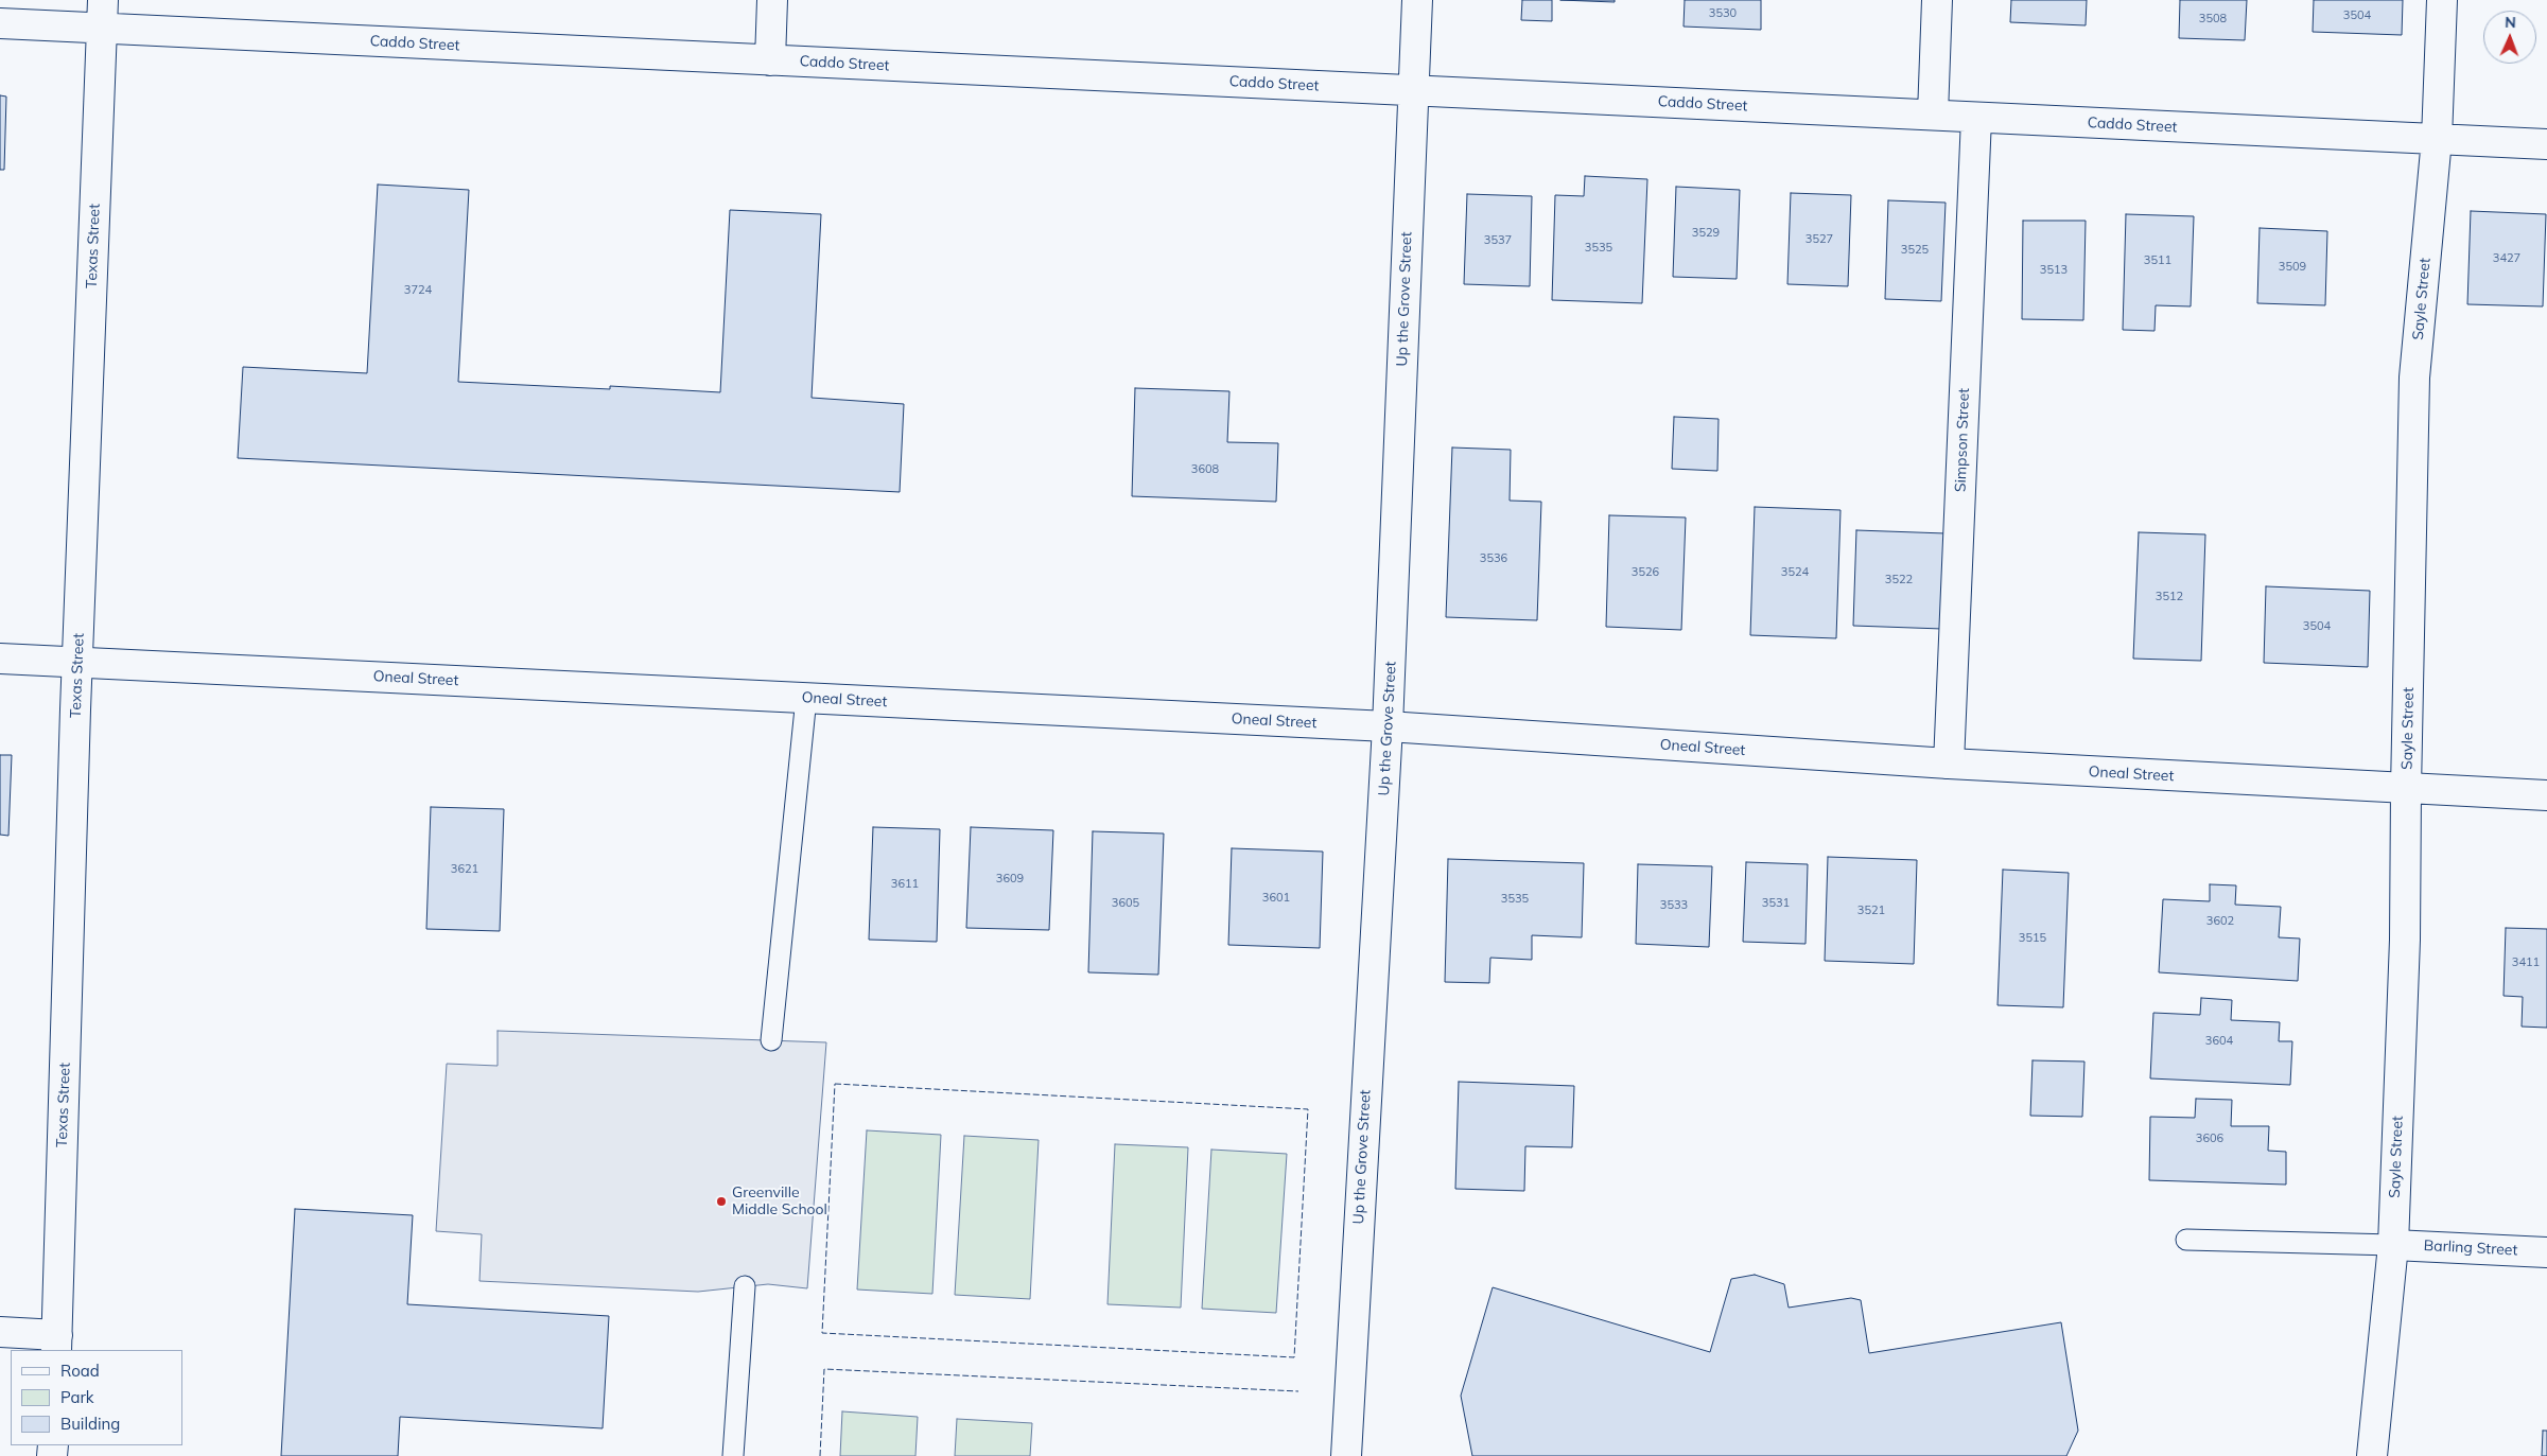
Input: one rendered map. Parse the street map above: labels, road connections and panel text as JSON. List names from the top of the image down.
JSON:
{
  "streets": {
    "street": [
      "Caddo Street",
      "Texas Street",
      "Up the Grove Street",
      "Sayle Street",
      "Simpson Street",
      "Oneal Street",
      "Barling Street"
    ]
  },
  "crossings": [
    ["Caddo Street", "Texas Street"],
    ["Caddo Street", "Up the Grove Street"],
    ["Caddo Street", "Sayle Street"],
    ["Caddo Street", "Simpson Street"],
    ["Texas Street", "Oneal Street"],
    ["Up the Grove Street", "Oneal Street"],
    ["Sayle Street", "Oneal Street"],
    ["Sayle Street", "Barling Street"],
    ["Simpson Street", "Oneal Street"]
  ],
  "places": ["Greenville Middle School"],
  "house_numbers": [
    "3530",
    "3504",
    "3508",
    "3529",
    "3527",
    "3537",
    "3535",
    "3525",
    "3427",
    "3511",
    "3509",
    "3513",
    "3724",
    "3608",
    "3536",
    "3526",
    "3524",
    "3522",
    "3512",
    "3504",
    "3621",
    "3609",
    "3611",
    "3601",
    "3535",
    "3605",
    "3531",
    "3533",
    "3521",
    "3602",
    "3515",
    "3411",
    "3604",
    "3606"
  ],
  "legend": ["Road", "Park", "Building"],
  "north": "top"
}
